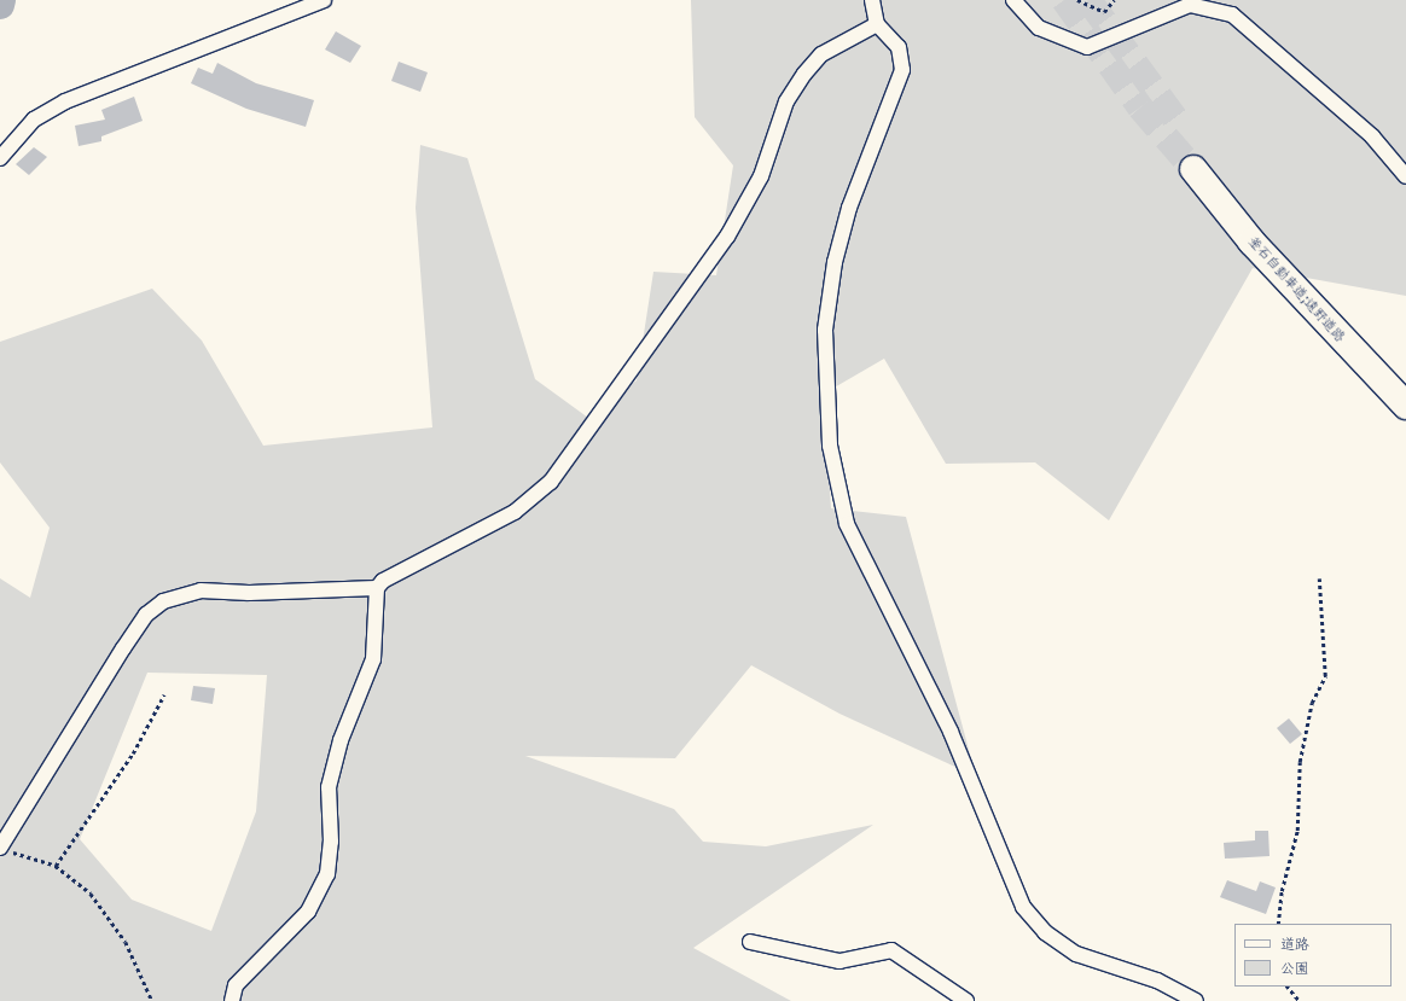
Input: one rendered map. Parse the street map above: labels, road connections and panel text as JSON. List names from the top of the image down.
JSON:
{
  "streets": {
    "highway": ["釜石自動車道;遠野道路"]
  },
  "legend": ["道路", "公園"]
}
